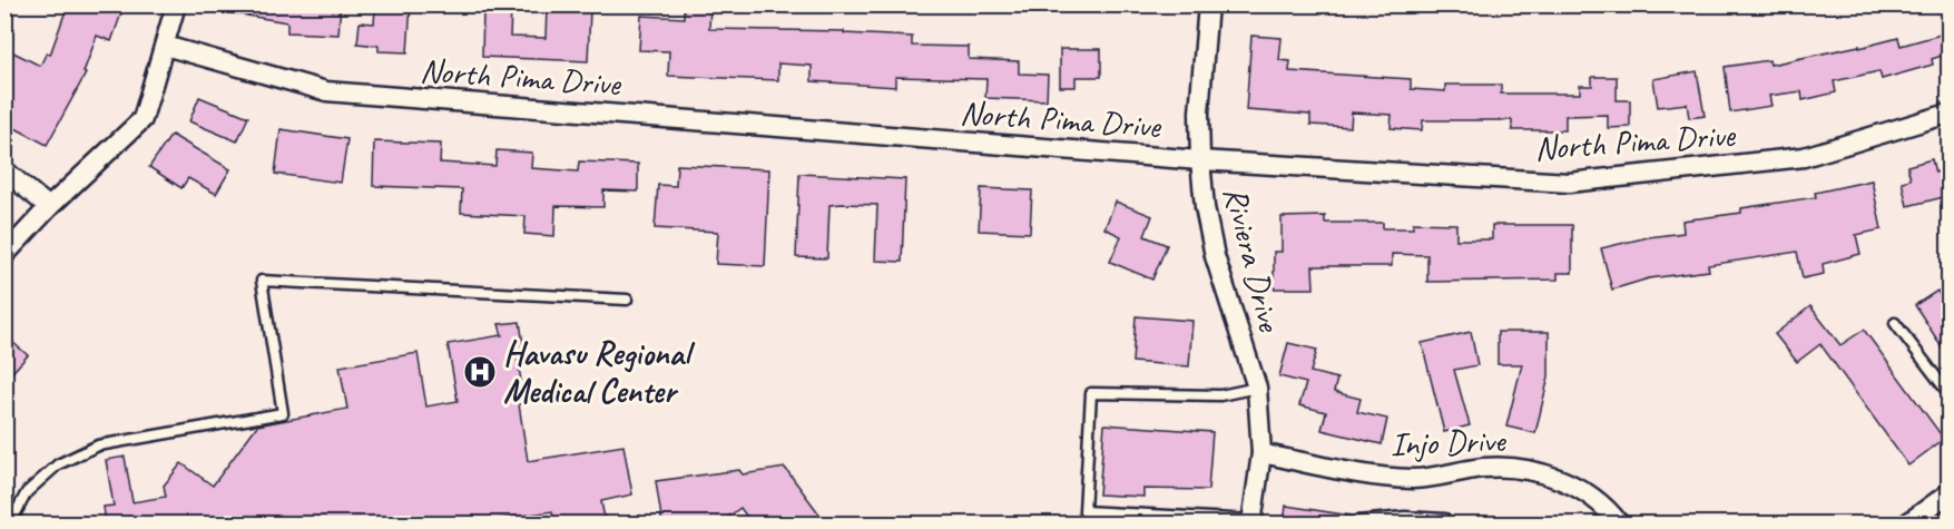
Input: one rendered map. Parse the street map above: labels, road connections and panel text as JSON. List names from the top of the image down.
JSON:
{
  "streets": {
    "street": ["North Pima Drive", "Riviera Drive", "Injo Drive"]
  },
  "crossings": [
    ["North Pima Drive", "Riviera Drive"],
    ["Riviera Drive", "Injo Drive"]
  ],
  "places": {
    "hospital": ["Havasu Regional Medical Center"]
  }
}
